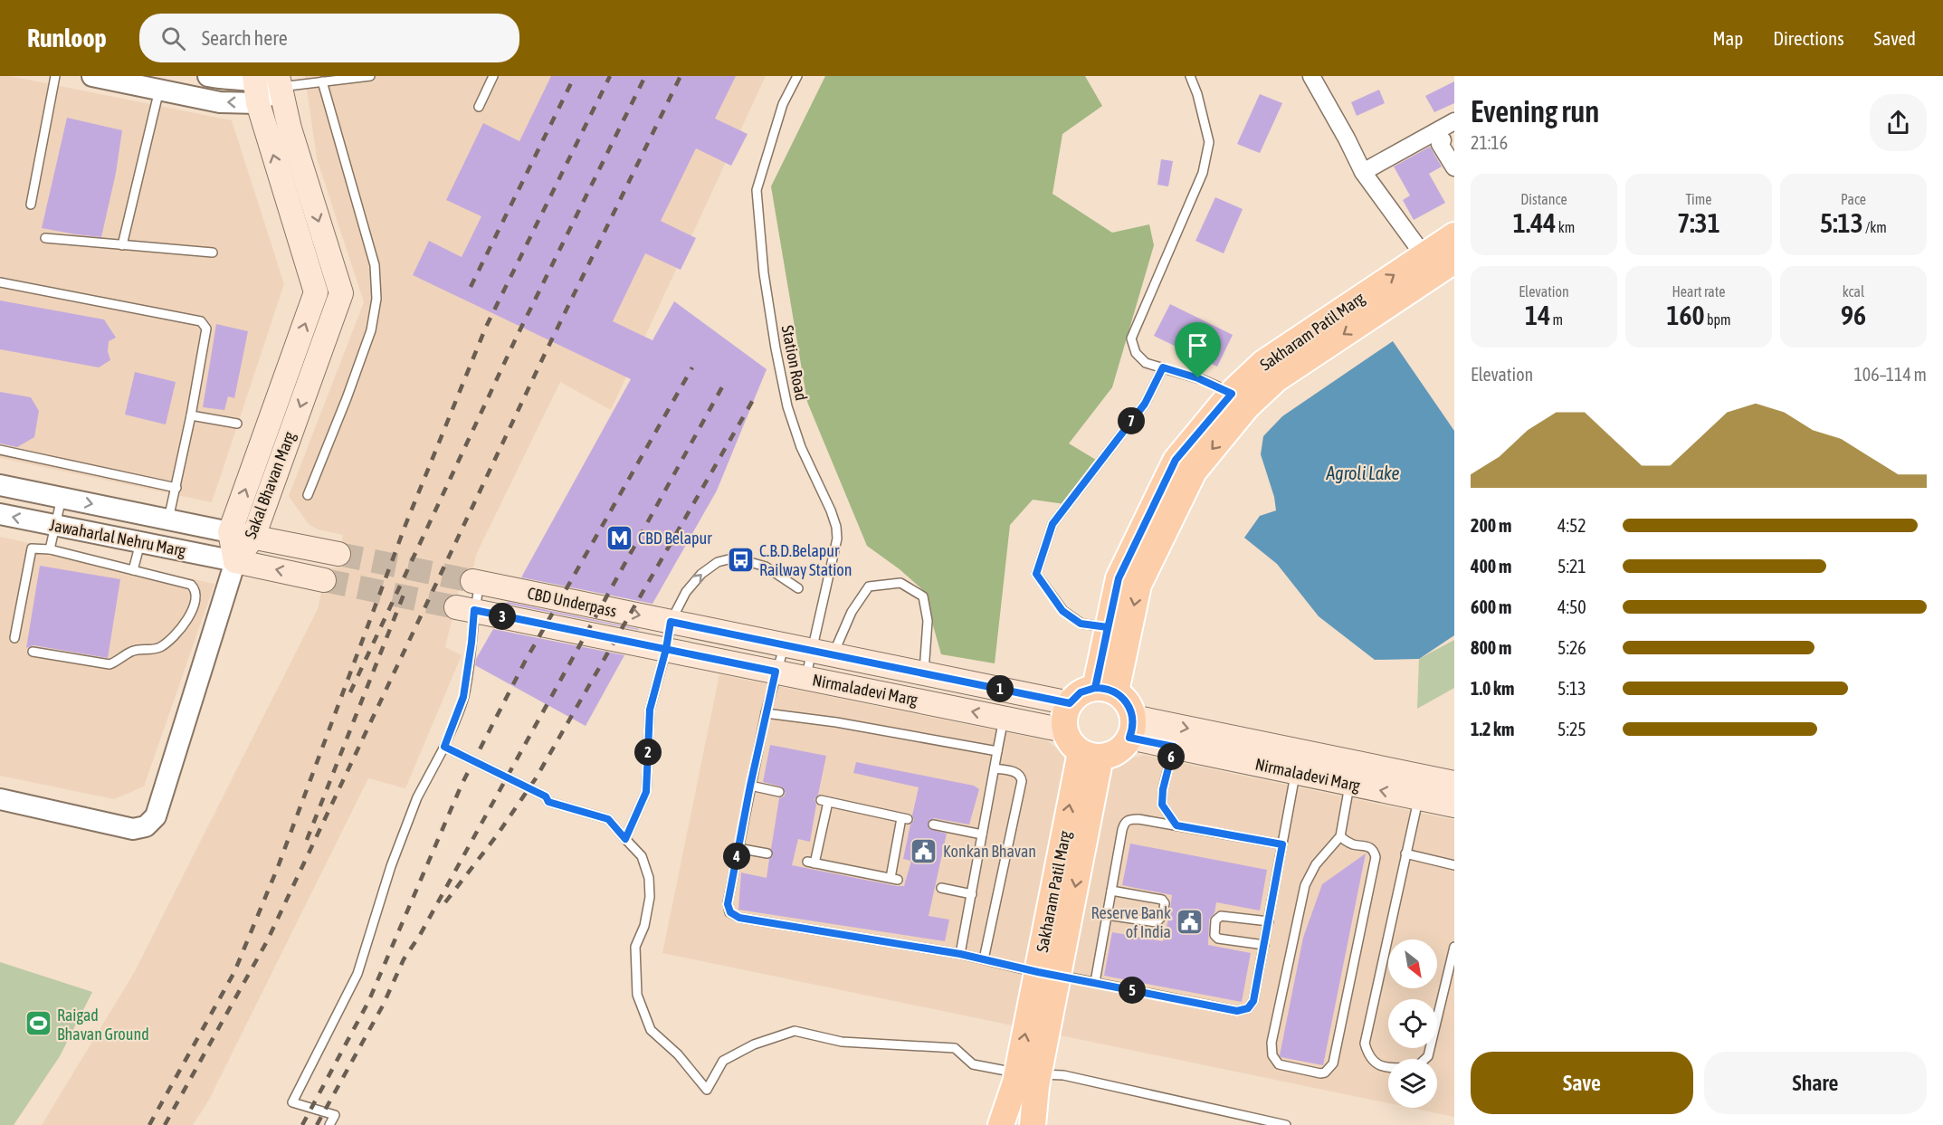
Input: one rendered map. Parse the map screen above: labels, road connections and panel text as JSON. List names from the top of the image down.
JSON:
{
  "streets": {
    "main road": [
      "Sakharam Patil Marg",
      "Sakal Bhavan Marg",
      "CBD Underpass",
      "Nirmaladevi Marg"
    ],
    "street": ["Jawaharlal Nehru Marg"],
    "lane": ["Station Road"]
  },
  "crossings": [
    ["Sakharam Patil Marg", "Nirmaladevi Marg"],
    ["Station Road", "Nirmaladevi Marg"],
    ["Sakal Bhavan Marg", "Jawaharlal Nehru Marg"],
    ["CBD Underpass", "Nirmaladevi Marg"]
  ],
  "water": ["Agroli Lake"],
  "places": {
    "metro station": ["CBD Belapur"],
    "bus stop": ["C.B.D.Belapur Railway Station"],
    "public building": ["Konkan Bhavan", "Reserve Bank of India"],
    "sports": ["Raigad Bhavan Ground"]
  },
  "north": "bottom right",
  "page": {
    "header": "Runloop",
    "search": "Search here",
    "nav": ["Map", "Directions", "Saved"],
    "heading": ["Evening run", "21:16"],
    "stats": [
      ["Distance", "1.44 km"],
      ["Time", "7:31"],
      ["Pace", "5:13 /km"],
      ["Elevation", "14 m"],
      ["Heart rate", "160 bpm"],
      ["kcal", "96"]
    ],
    "chart": ["Elevation", "106–114 m"],
    "pins": [
      "7",
      "3",
      "1",
      "2",
      "6",
      "4",
      "5"
    ],
    "list": [
      {
        "name": "200 m",
        "note": "4:52"
      },
      {
        "name": "400 m",
        "note": "5:21"
      },
      {
        "name": "600 m",
        "note": "4:50"
      },
      {
        "name": "800 m",
        "note": "5:26"
      },
      {
        "name": "1.0 km",
        "note": "5:13"
      },
      {
        "name": "1.2 km",
        "note": "5:25"
      }
    ],
    "buttons": ["Save", "Share"]
  }
}
